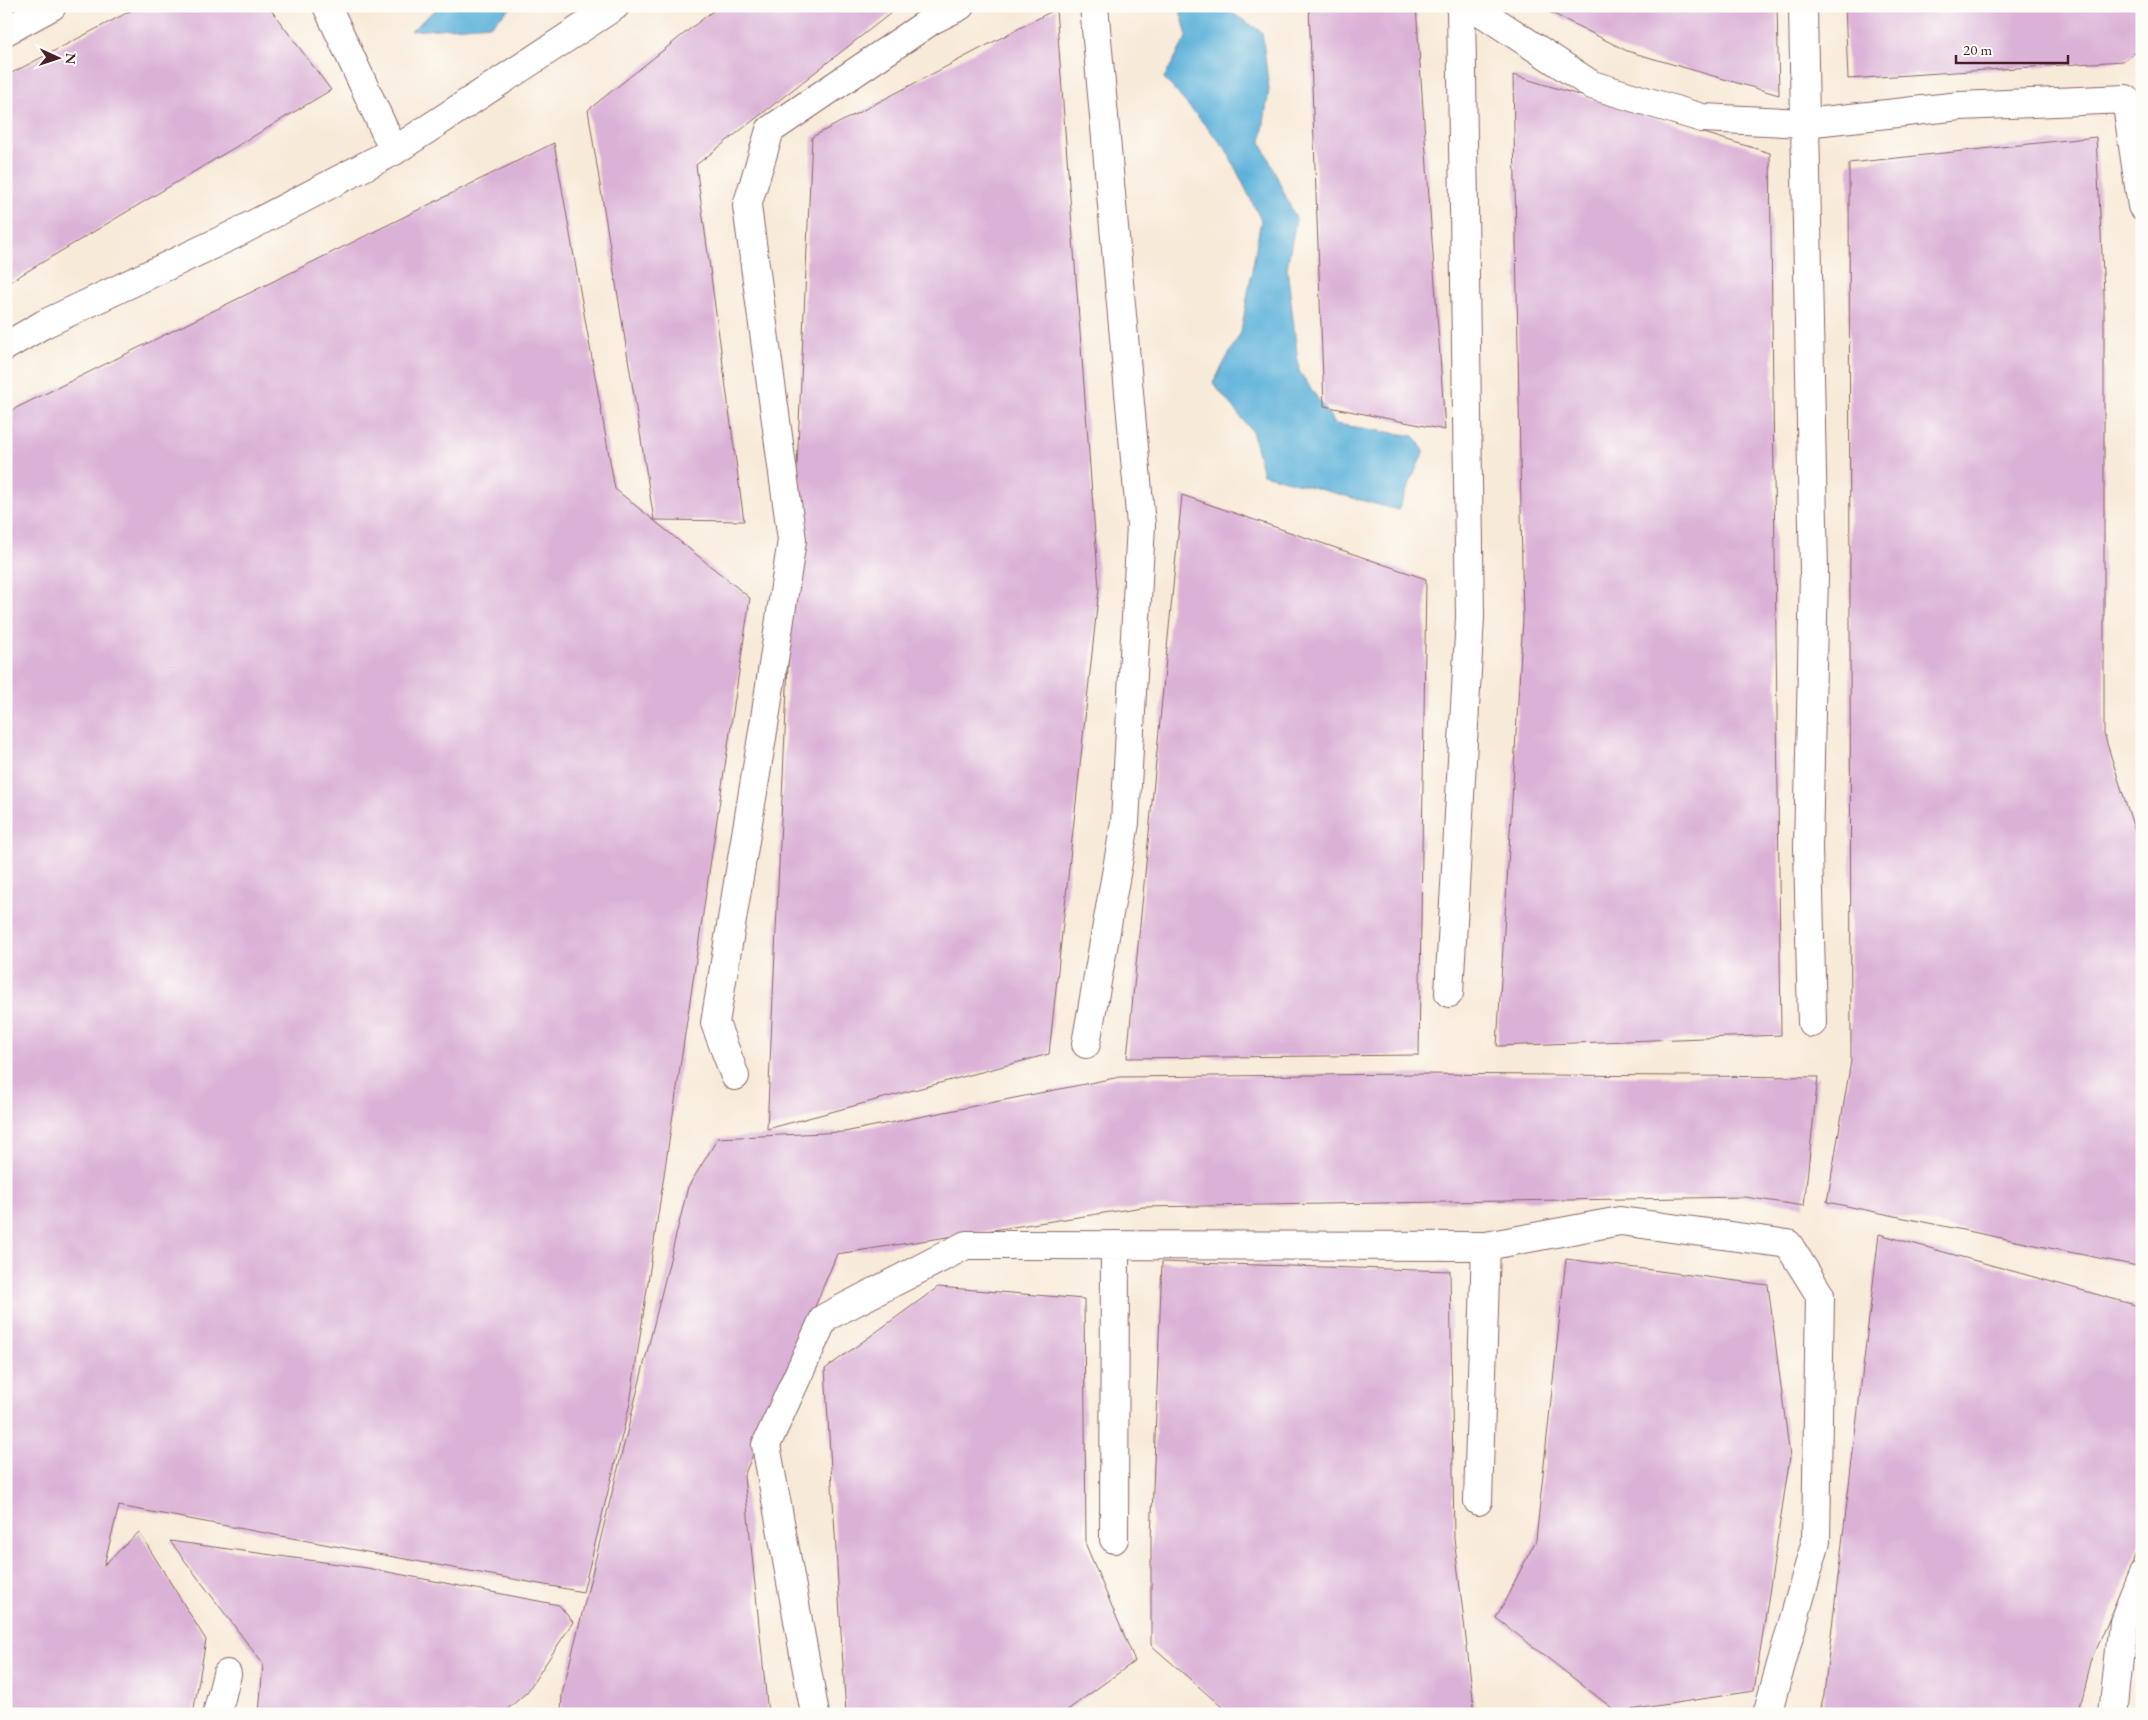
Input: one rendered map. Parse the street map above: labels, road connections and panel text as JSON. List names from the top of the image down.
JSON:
{
  "scale_bar": "20 m",
  "north": "right"
}
